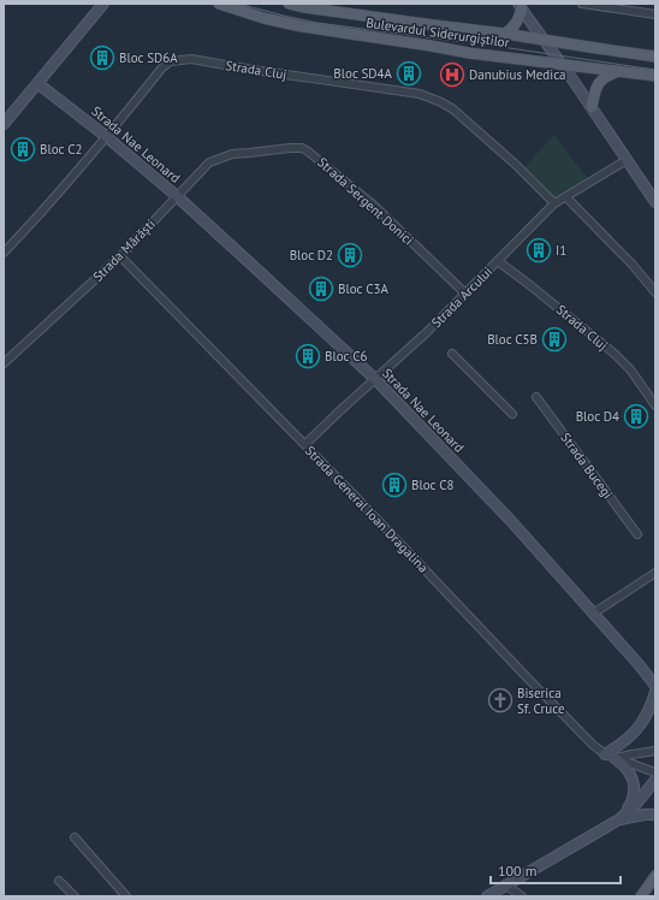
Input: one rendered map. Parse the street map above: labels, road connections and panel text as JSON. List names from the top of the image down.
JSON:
{
  "streets": {
    "main road": ["Bulevardul Siderurgiștilor"],
    "street": [
      "Strada Cluj",
      "Strada Nae Leonard",
      "Strada Sergent Donici",
      "Strada Mărăști",
      "Strada Arcului",
      "Strada Bucegi",
      "Strada General Ioan Dragalina"
    ]
  },
  "crossings": [
    ["Strada Cluj", "Strada Nae Leonard"],
    ["Strada Cluj", "Strada Arcului"],
    ["Strada Nae Leonard", "Strada Mărăști"],
    ["Strada Nae Leonard", "Strada Arcului"],
    ["Strada Sergent Donici", "Strada Mărăști"],
    ["Strada Sergent Donici", "Strada Arcului"],
    ["Strada Mărăști", "Strada General Ioan Dragalina"],
    ["Strada Arcului", "Strada General Ioan Dragalina"]
  ],
  "places": {
    "building": [
      "Bloc SD6A",
      "Bloc SD4A",
      "Bloc C2",
      "I1",
      "Bloc D2",
      "Bloc C3A",
      "Bloc C5B",
      "Bloc C6",
      "Bloc D4",
      "Bloc C8"
    ],
    "hospital": ["Danubius Medica"],
    "church": ["Biserica Sf. Cruce"]
  },
  "scale_bar": "100 m"
}
